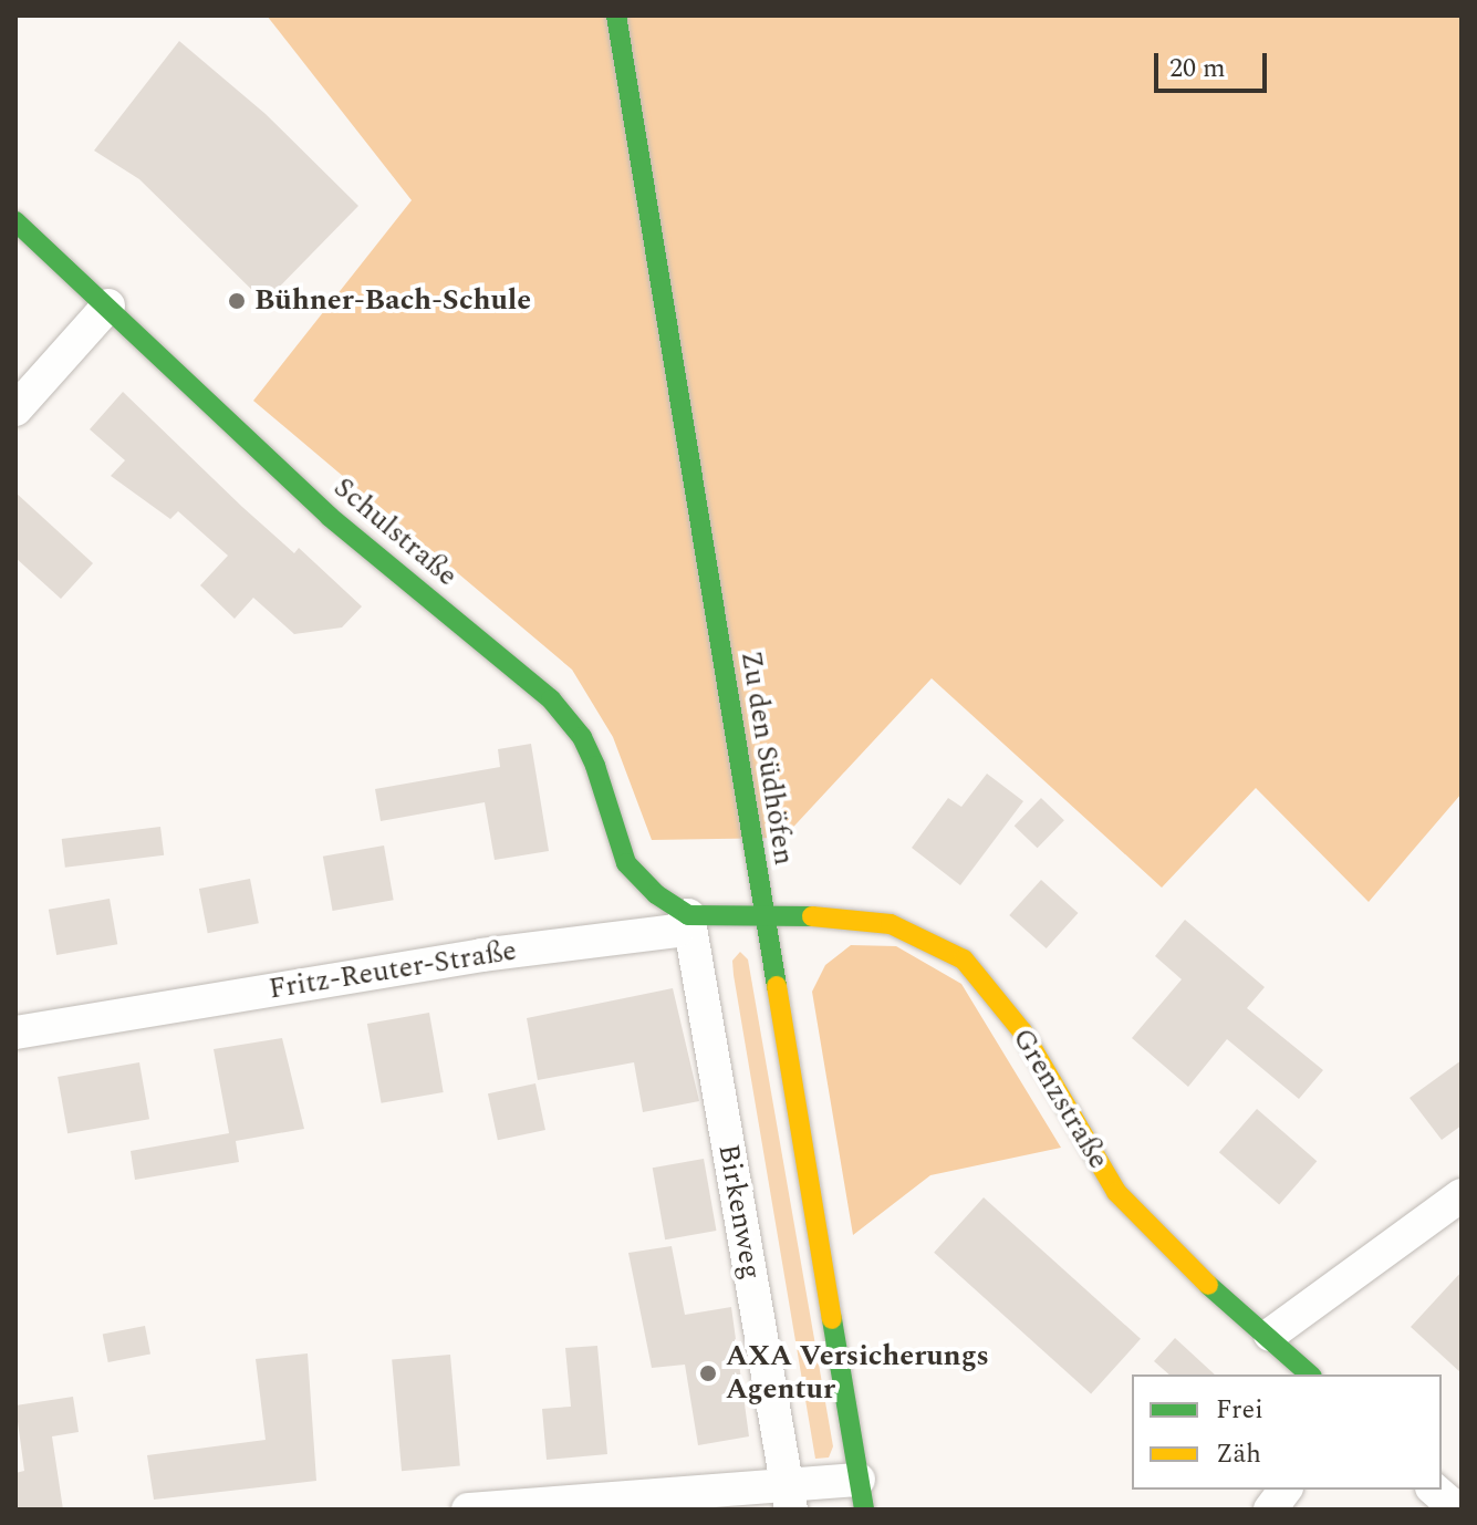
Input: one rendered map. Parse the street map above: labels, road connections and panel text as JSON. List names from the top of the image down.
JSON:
{
  "streets": {
    "street": [
      "Schulstraße",
      "Zu den Südhöfen",
      "Fritz-Reuter-Straße",
      "Grenzstraße",
      "Birkenweg"
    ]
  },
  "crossings": [
    ["Schulstraße", "Fritz-Reuter-Straße"],
    ["Schulstraße", "Birkenweg"],
    ["Zu den Südhöfen", "Fritz-Reuter-Straße"],
    ["Zu den Südhöfen", "Grenzstraße"],
    ["Fritz-Reuter-Straße", "Grenzstraße"],
    ["Fritz-Reuter-Straße", "Birkenweg"]
  ],
  "places": ["Bühner-Bach-Schule", "AXA Versicherungs Agentur"],
  "legend": ["Frei", "Zäh"],
  "scale_bar": "20 m"
}
